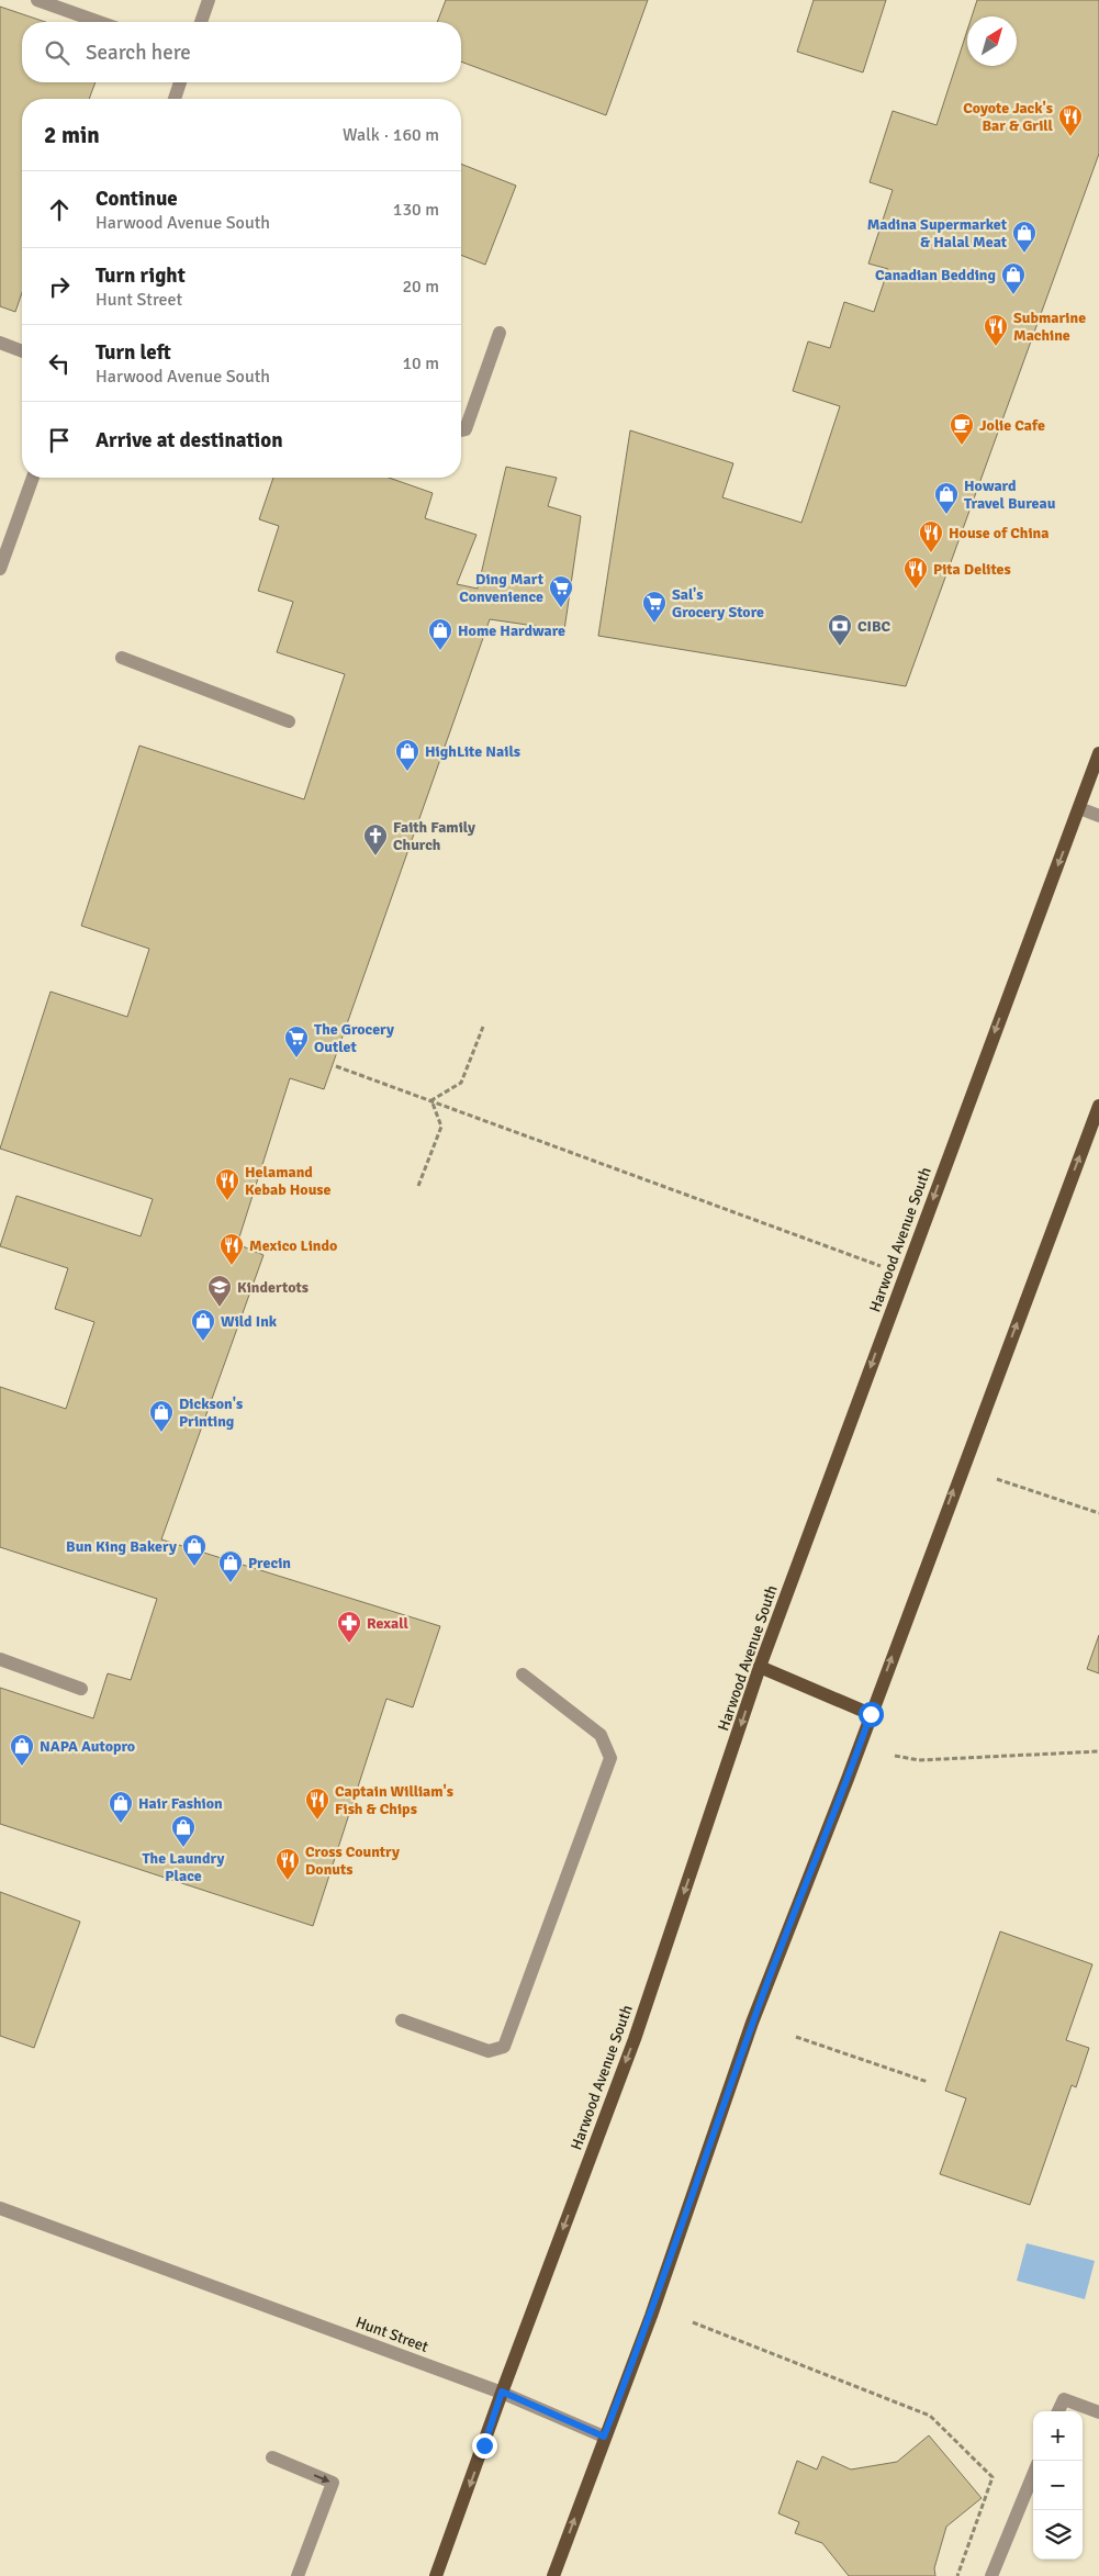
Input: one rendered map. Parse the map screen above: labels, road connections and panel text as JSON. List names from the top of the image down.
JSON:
{
  "streets": {
    "main road": ["Harwood Avenue South"],
    "street": ["Hunt Street"]
  },
  "crossings": [
    ["Harwood Avenue South", "Hunt Street"]
  ],
  "places": {
    "restaurant": [
      "Coyote Jack's Bar & Grill",
      "Submarine Machine",
      "House of China",
      "Pita Delites",
      "Helamand Kebab House",
      "Mexico Lindo",
      "Captain William's Fish & Chips",
      "Cross Country Donuts"
    ],
    "shop": [
      "Madina Supermarket & Halal Meat",
      "Canadian Bedding",
      "Howard Travel Bureau",
      "Home Hardware",
      "HighLite Nails",
      "Wild Ink",
      "Dickson's Printing",
      "Bun King Bakery",
      "Precin",
      "NAPA Autopro",
      "Hair Fashion",
      "The Laundry Place"
    ],
    "cafe": ["Jolie Cafe"],
    "supermarket": ["Ding Mart Convenience", "Sal's Grocery Store", "The Grocery Outlet"],
    "bank": ["CIBC"],
    "church": ["Faith Family Church"],
    "school or university": ["Kindertots"],
    "pharmacy": ["Rexall"]
  },
  "north": "top right",
  "page": {
    "search": "Search here",
    "heading": ["2 min", "Walk · 160 m"],
    "list": [
      ["Continue", "Harwood Avenue South", "130 m"],
      ["Turn right", "Hunt Street", "20 m"],
      ["Turn left", "Harwood Avenue South", "10 m"],
      "Arrive at destination"
    ],
    "map_buttons": ["+", "−"]
  }
}
